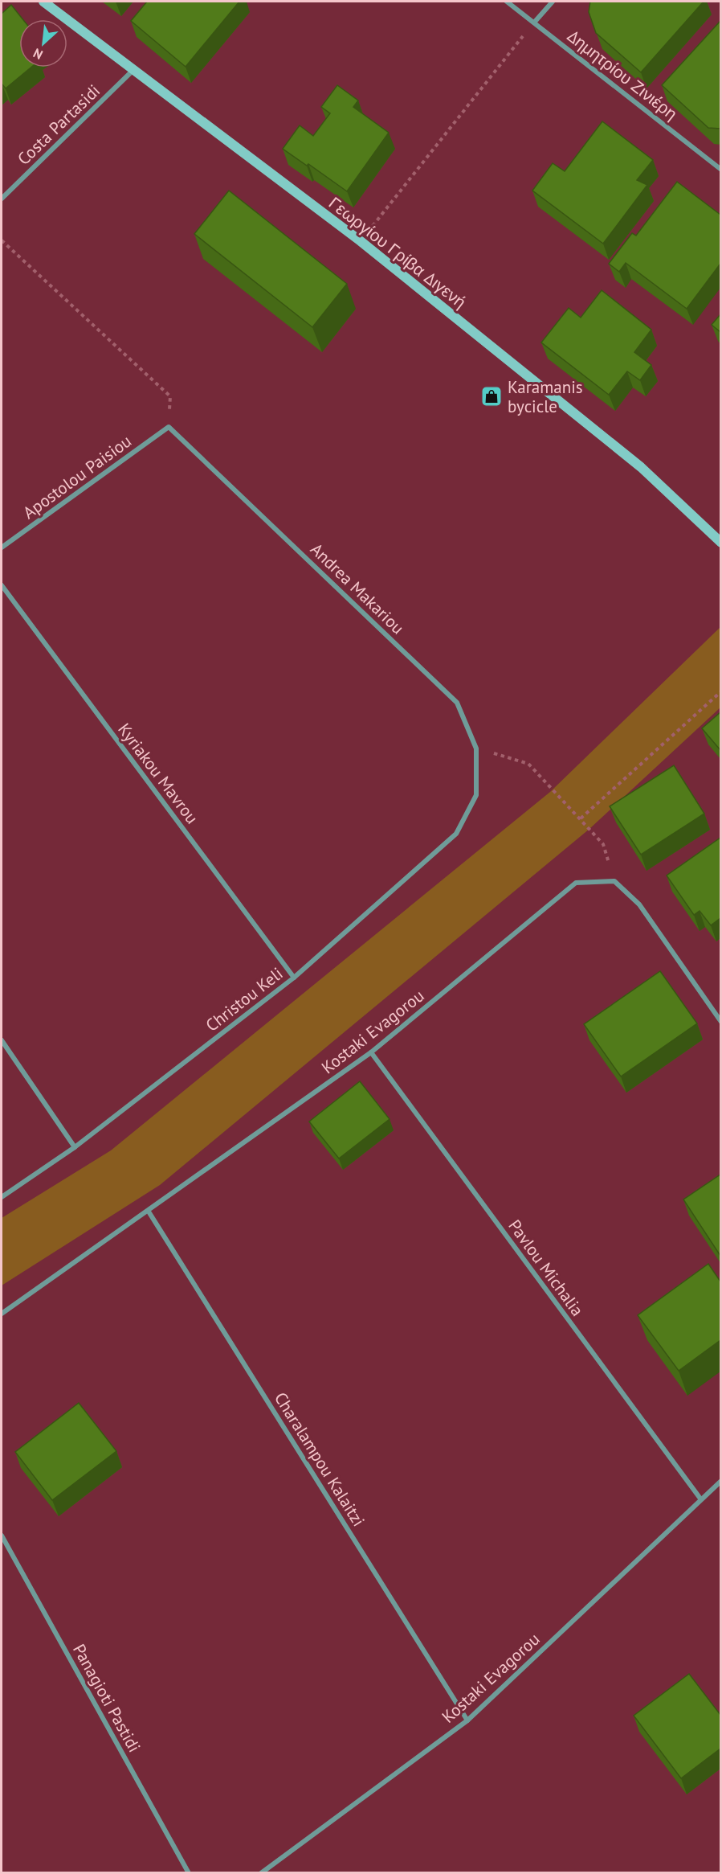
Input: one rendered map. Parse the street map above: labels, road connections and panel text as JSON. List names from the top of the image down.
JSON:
{
  "streets": {
    "street": [
      "Δημητρίου Ζινιέρη",
      "Costa Partasidi",
      "Γεωργίου Γρίβα Διγενή",
      "Apostolou Paisiou",
      "Andrea Makariou",
      "Kyriakou Mavrou",
      "Christou Keli",
      "Kostaki Evagorou",
      "Pavlou Michalia",
      "Charalampou Kalaitzi",
      "Panagioti Pastidi"
    ]
  },
  "crossings": [
    ["Costa Partasidi", "Γεωργίου Γρίβα Διγενή"],
    ["Apostolou Paisiou", "Andrea Makariou"],
    ["Andrea Makariou", "Christou Keli"],
    ["Kyriakou Mavrou", "Christou Keli"],
    ["Kostaki Evagorou", "Pavlou Michalia"],
    ["Kostaki Evagorou", "Charalampou Kalaitzi"]
  ],
  "places": {
    "shop": ["Karamanis bycicle"]
  },
  "north": "bottom left"
}
